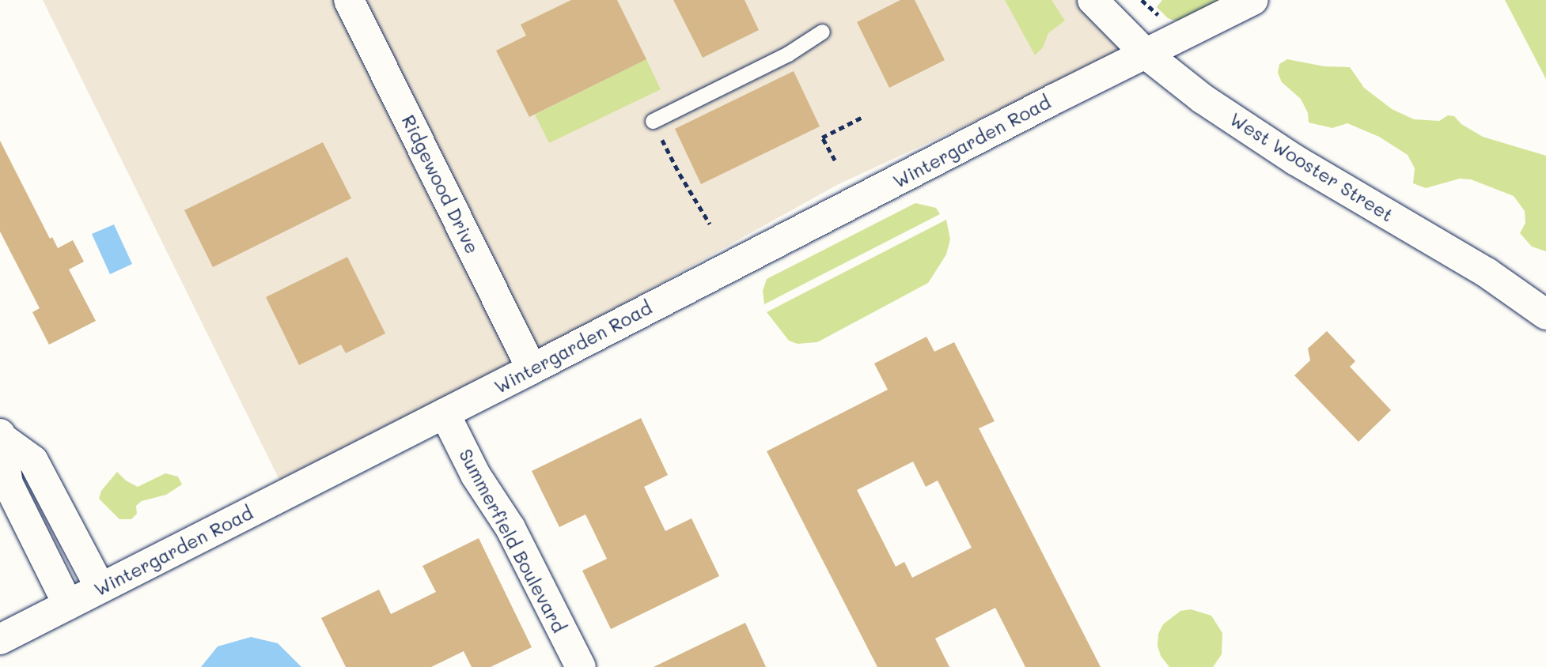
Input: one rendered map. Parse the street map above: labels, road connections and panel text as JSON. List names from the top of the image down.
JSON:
{
  "streets": {
    "street": [
      "Wintergarden Road",
      "West Wooster Street",
      "Ridgewood Drive",
      "Summerfield Boulevard"
    ]
  },
  "crossings": [
    ["Wintergarden Road", "West Wooster Street"],
    ["Wintergarden Road", "Ridgewood Drive"],
    ["Wintergarden Road", "Summerfield Boulevard"]
  ]
}
